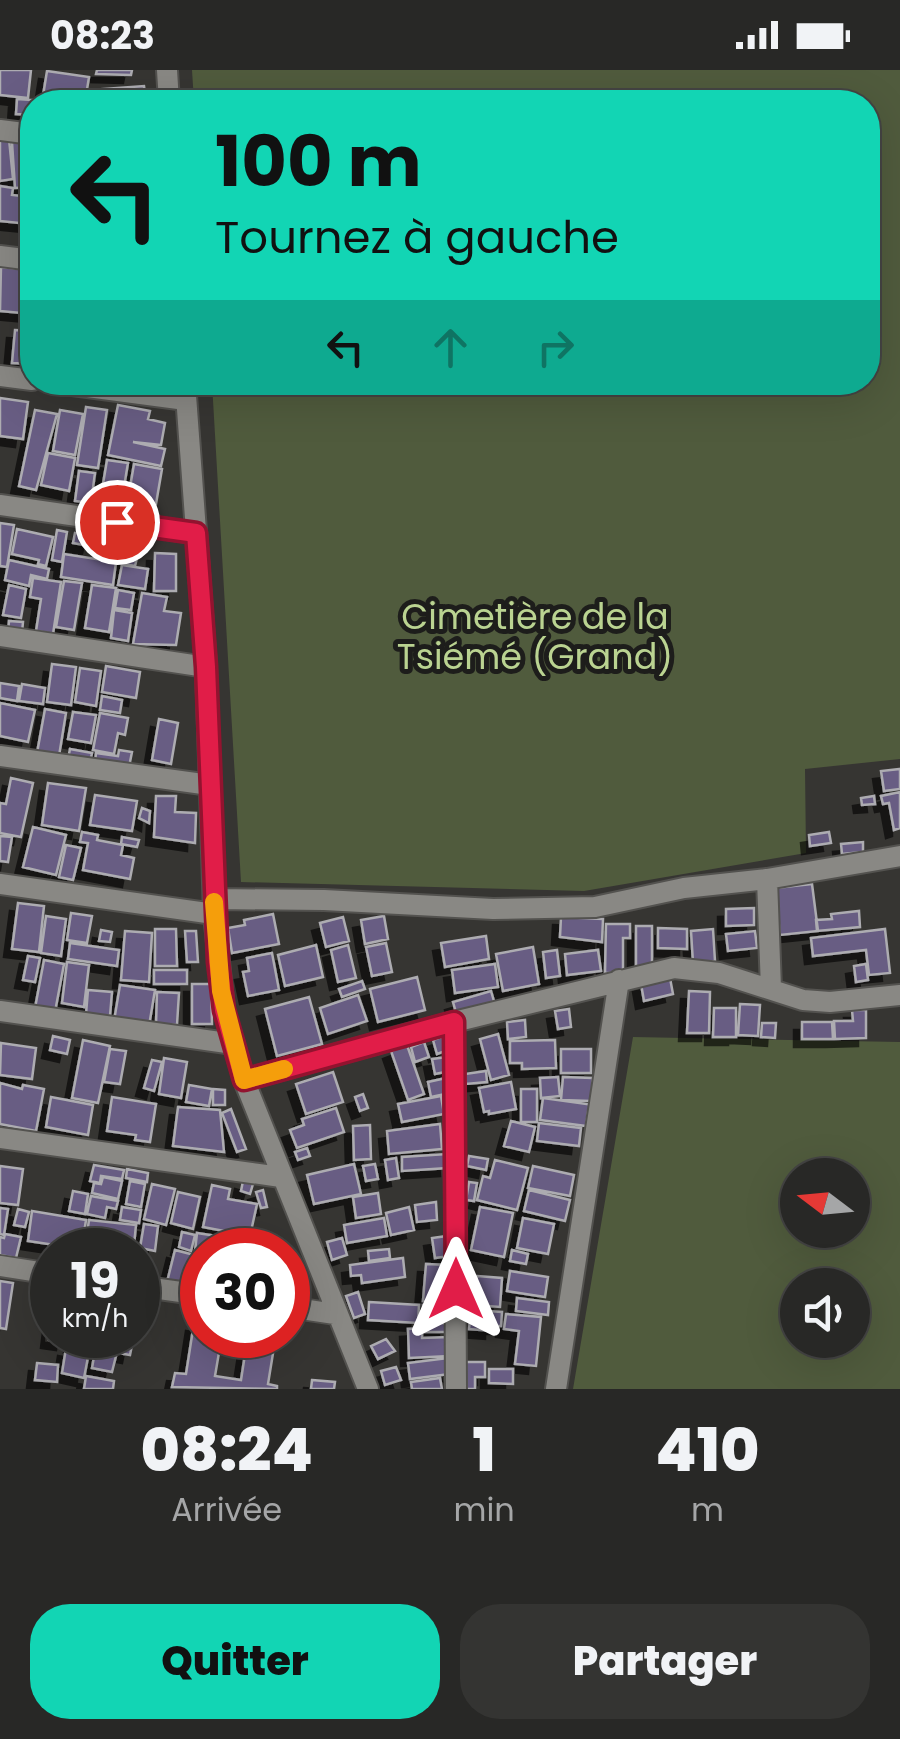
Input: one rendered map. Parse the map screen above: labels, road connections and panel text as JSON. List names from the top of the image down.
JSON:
{
  "parks": ["Cimetière de la Tsiémé (Grand)"],
  "north": "left",
  "page": {
    "status": "08:23",
    "turn": ["100 m", "Tournez à gauche"],
    "speed": "19 km/h",
    "limit": "30",
    "eta": [
      "08:24",
      "Arrivée",
      "1",
      "min",
      "410",
      "m"
    ],
    "buttons": ["Quitter", "Partager"]
  }
}
